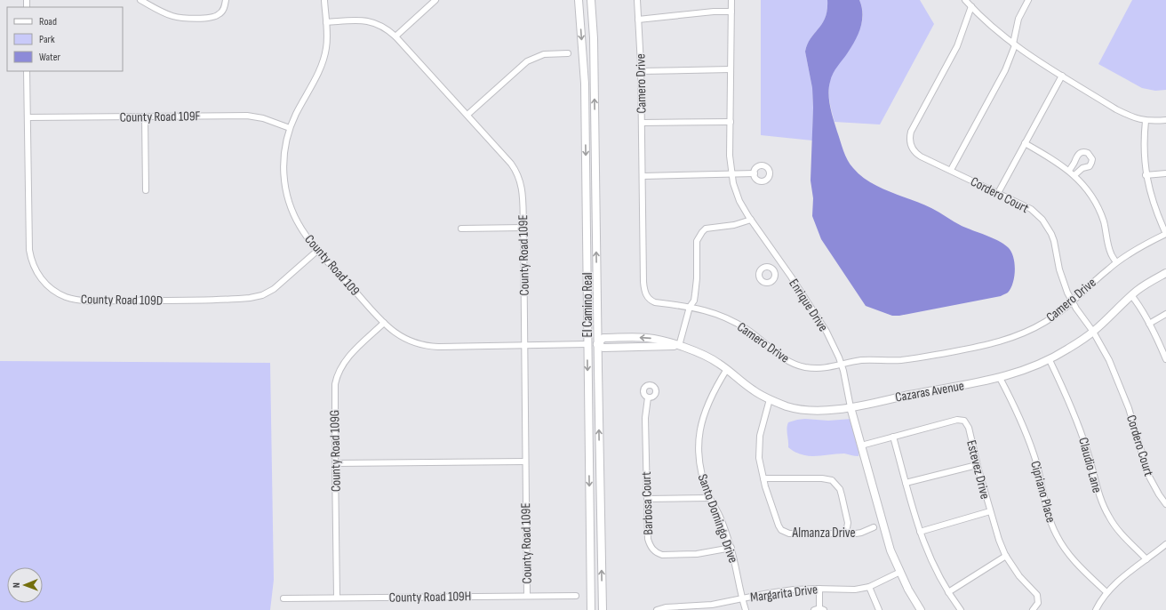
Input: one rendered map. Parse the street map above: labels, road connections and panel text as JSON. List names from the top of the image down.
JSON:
{
  "streets": {
    "main road": ["El Camino Real", "Enrique Drive", "Cazaras Avenue"],
    "street": [
      "Camero Drive",
      "County Road 109F",
      "Cordero Court",
      "County Road 109E",
      "County Road 109",
      "County Road 109D",
      "County Road 109G",
      "Claudio Lane",
      "Estevez Drive",
      "Cipriano Place",
      "Barbosa Court",
      "Santo Domingo Drive",
      "Almanza Drive",
      "Margarita Drive",
      "County Road 109H"
    ]
  },
  "crossings": [
    ["Camero Drive", "Cordero Court"],
    ["Camero Drive", "Enrique Drive"],
    ["County Road 109F", "County Road 109"],
    ["County Road 109F", "County Road 109D"],
    ["Cordero Court", "Cazaras Avenue"],
    ["County Road 109E", "County Road 109"],
    ["County Road 109E", "County Road 109H"],
    ["County Road 109", "County Road 109D"],
    ["County Road 109", "El Camino Real"],
    ["County Road 109", "Cazaras Avenue"],
    ["County Road 109", "County Road 109G"],
    ["El Camino Real", "Cazaras Avenue"],
    ["Enrique Drive", "Cazaras Avenue"],
    ["Enrique Drive", "Estevez Drive"],
    ["Enrique Drive", "Margarita Drive"],
    ["Cazaras Avenue", "Claudio Lane"],
    ["Cazaras Avenue", "Cipriano Place"],
    ["Cazaras Avenue", "Santo Domingo Drive"],
    ["Cazaras Avenue", "Almanza Drive"],
    ["County Road 109G", "County Road 109H"],
    ["Barbosa Court", "Santo Domingo Drive"],
    ["Santo Domingo Drive", "Margarita Drive"]
  ],
  "legend": ["Road", "Park", "Water"],
  "north": "left"
}
